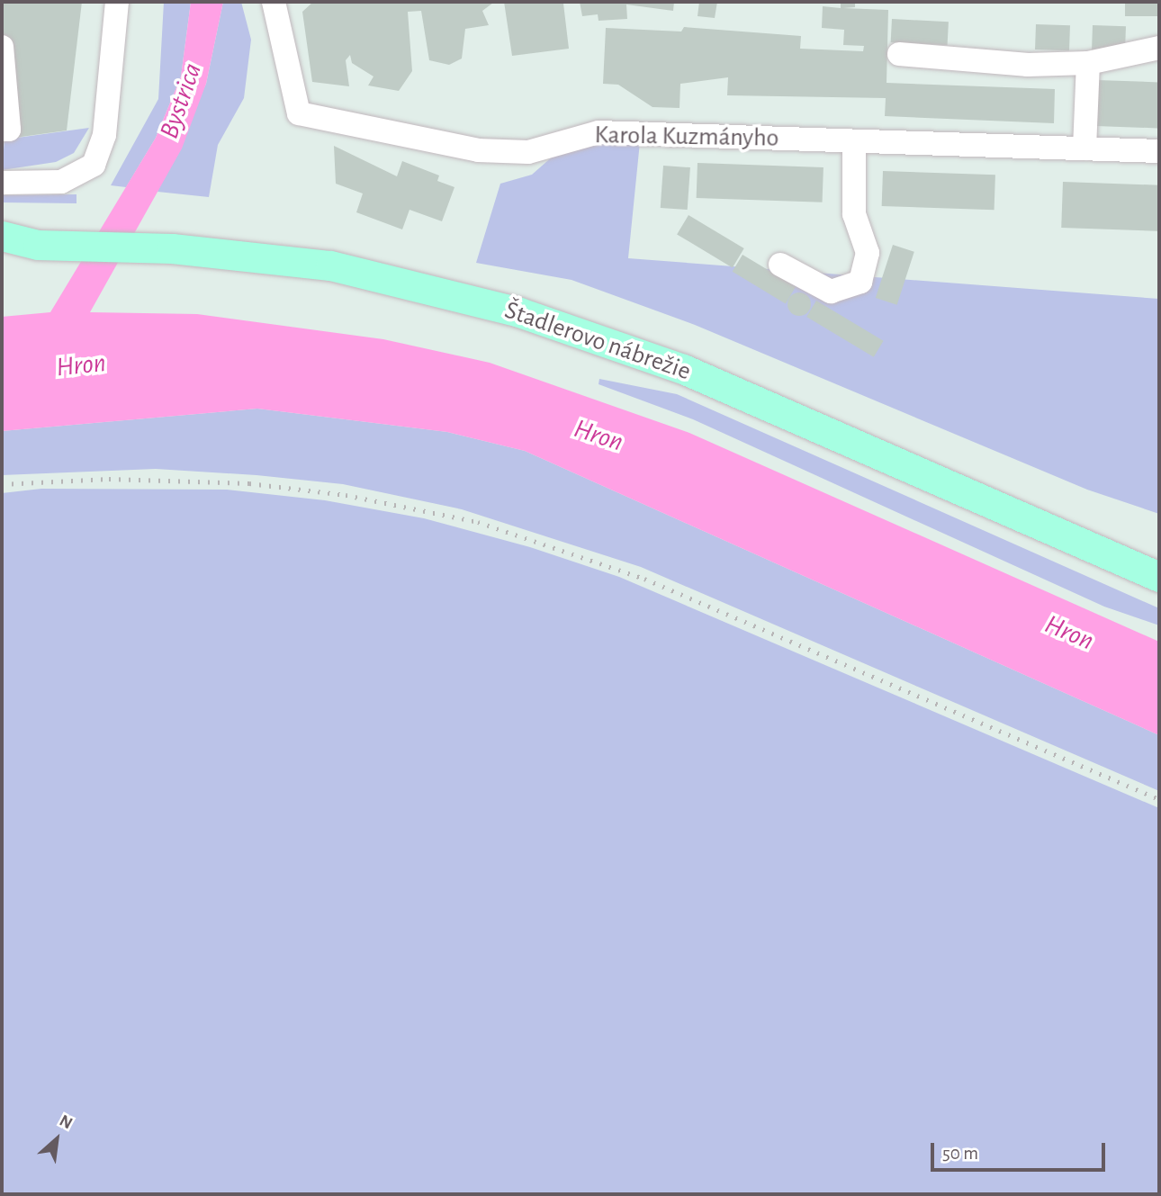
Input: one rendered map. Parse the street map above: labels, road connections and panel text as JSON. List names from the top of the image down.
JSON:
{
  "streets": {
    "main road": ["Štadlerovo nábrežie"],
    "street": ["Karola Kuzmányho"]
  },
  "water": ["Bystrica", "Hron"],
  "scale_bar": "50 m",
  "north": "top right"
}
